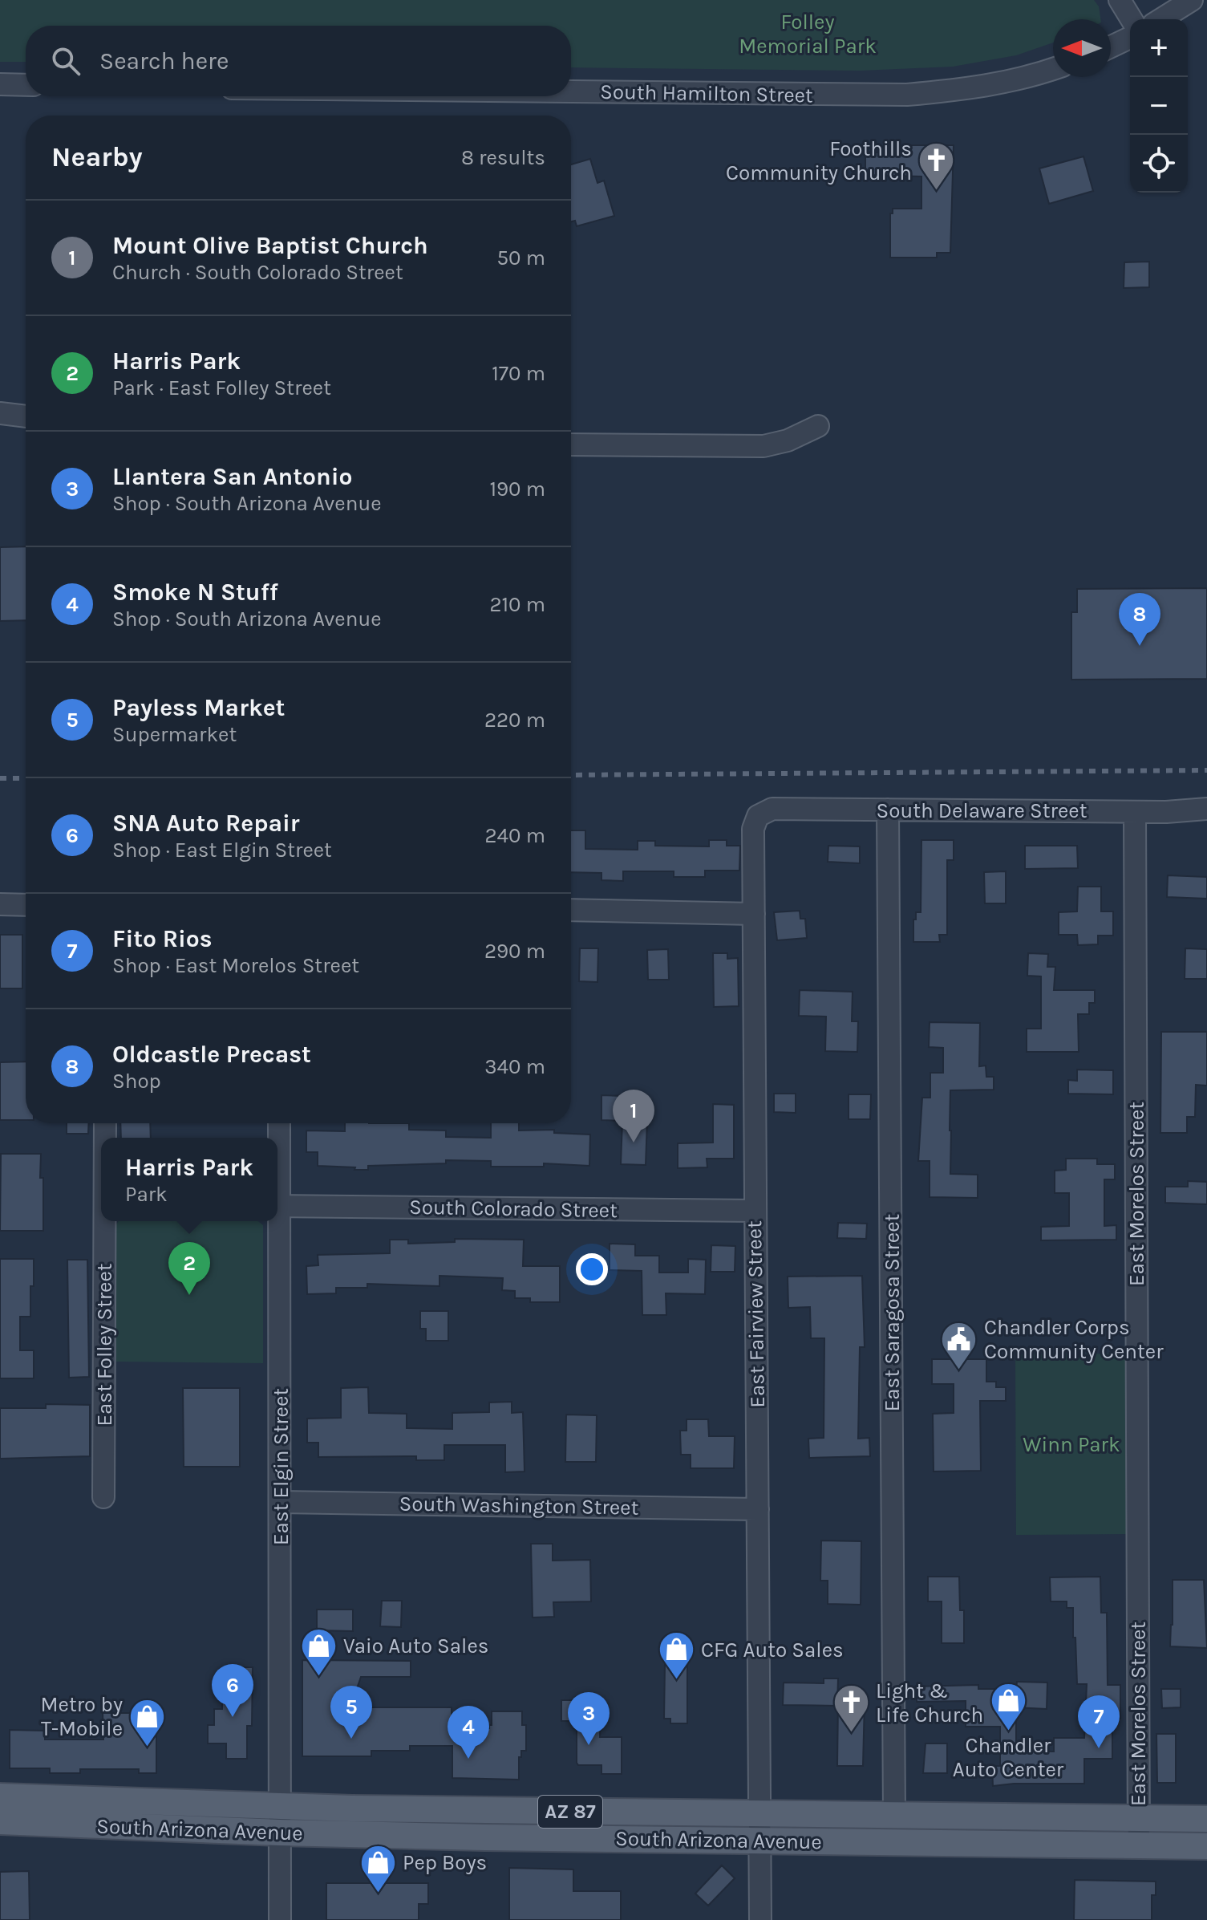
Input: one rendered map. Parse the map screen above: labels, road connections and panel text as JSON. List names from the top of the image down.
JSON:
{
  "streets": {
    "main road": ["AZ 87", "South Arizona Avenue"],
    "street": [
      "South Hamilton Street",
      "South Delaware Street",
      "East Morelos Street",
      "South Colorado Street",
      "East Saragosa Street",
      "East Fairview Street",
      "East Folley Street",
      "East Elgin Street",
      "South Washington Street"
    ]
  },
  "crossings": [
    ["South Delaware Street", "East Morelos Street"],
    ["South Delaware Street", "East Saragosa Street"],
    ["South Delaware Street", "East Fairview Street"],
    ["East Morelos Street", "South Arizona Avenue"],
    ["South Colorado Street", "East Fairview Street"],
    ["East Saragosa Street", "South Arizona Avenue"],
    ["East Fairview Street", "South Washington Street"],
    ["East Fairview Street", "South Arizona Avenue"],
    ["East Elgin Street", "South Washington Street"],
    ["East Elgin Street", "South Arizona Avenue"]
  ],
  "parks": ["Folley Memorial Park", "Winn Park"],
  "places": {
    "church": ["Foothills Community Church", "Light & Life Church"],
    "public building": ["Chandler Corps Community Center"],
    "shop": [
      "Vaio Auto Sales",
      "CFG Auto Sales",
      "Chandler Auto Center",
      "Metro by T-Mobile",
      "Pep Boys"
    ]
  },
  "north": "left",
  "page": {
    "map_buttons": ["+", "−"],
    "search": "Search here",
    "heading": ["Nearby", "8 results"],
    "list": [
      {
        "mark": "1",
        "name": "Mount Olive Baptist Church",
        "note": "Church · South Colorado Street",
        "value": "50 m"
      },
      {
        "mark": "2",
        "name": "Harris Park",
        "note": "Park · East Folley Street",
        "value": "170 m"
      },
      {
        "mark": "3",
        "name": "Llantera San Antonio",
        "note": "Shop · South Arizona Avenue",
        "value": "190 m"
      },
      {
        "mark": "4",
        "name": "Smoke N Stuff",
        "note": "Shop · South Arizona Avenue",
        "value": "210 m"
      },
      {
        "mark": "5",
        "name": "Payless Market",
        "note": "Supermarket",
        "value": "220 m"
      },
      {
        "mark": "6",
        "name": "SNA Auto Repair",
        "note": "Shop · East Elgin Street",
        "value": "240 m"
      },
      {
        "mark": "7",
        "name": "Fito Rios",
        "note": "Shop · East Morelos Street",
        "value": "290 m"
      },
      {
        "mark": "8",
        "name": "Oldcastle Precast",
        "note": "Shop",
        "value": "340 m"
      }
    ],
    "pins": [
      "8",
      "1",
      "2",
      "6",
      "5",
      "3",
      "7",
      "4"
    ],
    "popup": ["Harris Park", "Park"]
  }
}
